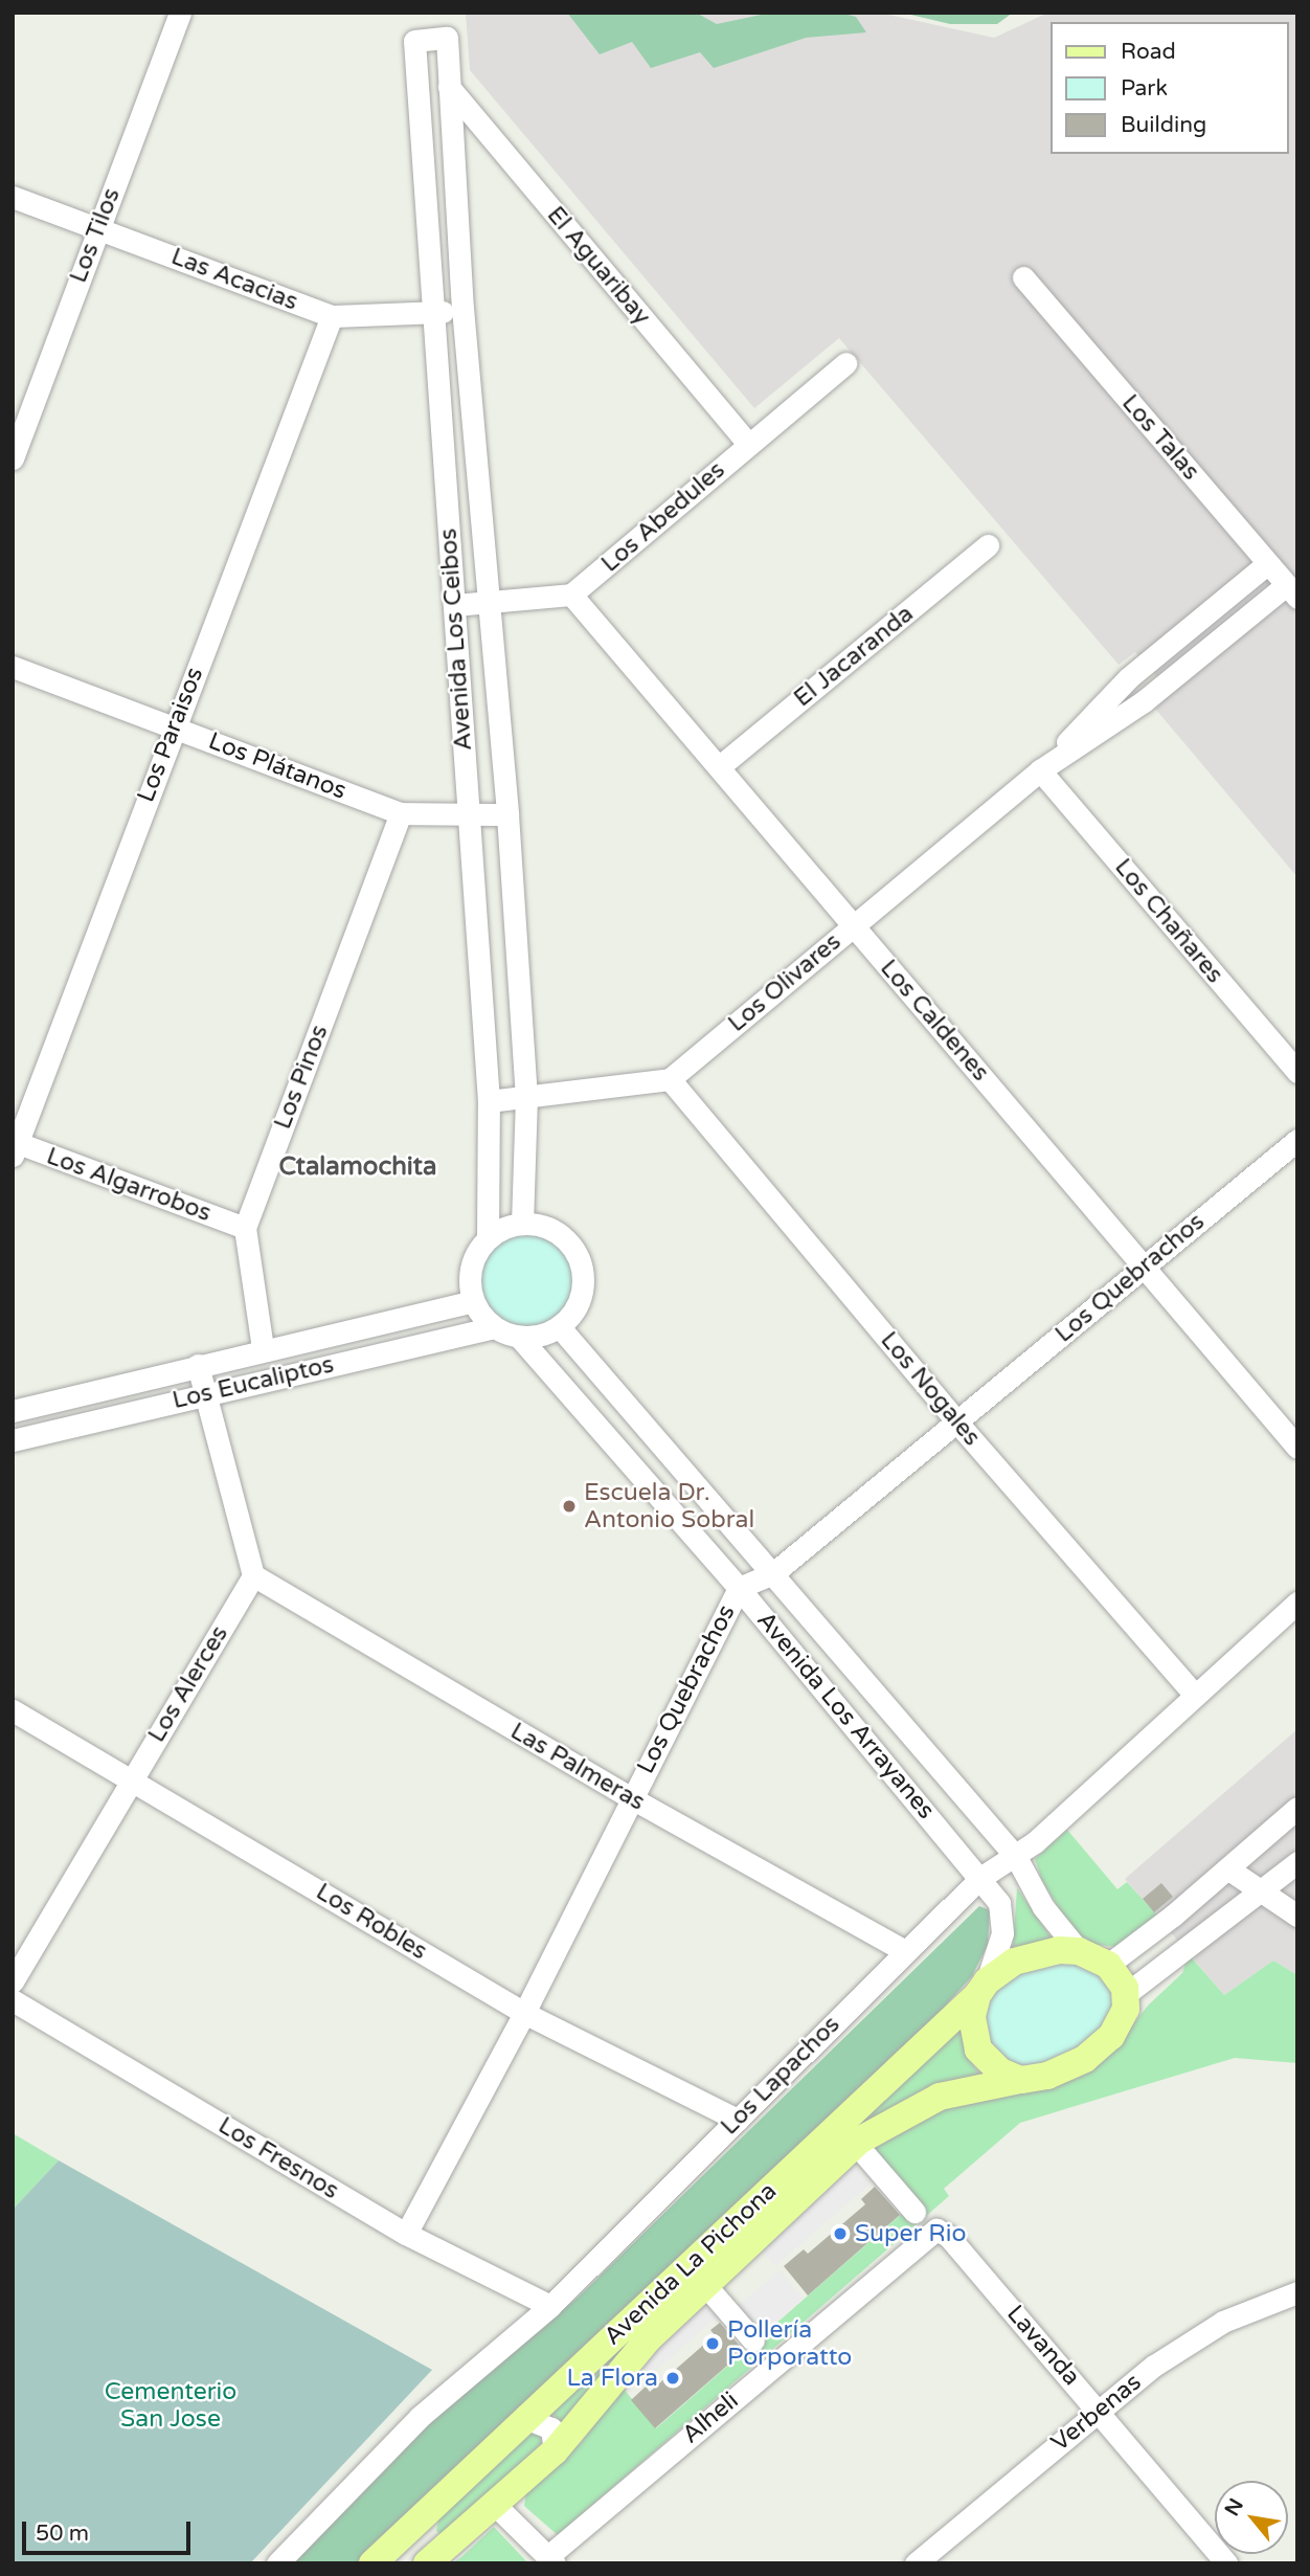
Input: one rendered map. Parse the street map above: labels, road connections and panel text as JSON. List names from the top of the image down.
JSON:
{
  "streets": {
    "main road": ["Avenida La Pichona"],
    "street": [
      "Los Tilos",
      "El Aguaribay",
      "Las Acacias",
      "Los Talas",
      "Los Abedules",
      "Avenida Los Ceibos",
      "El Jacaranda",
      "Los Paraisos",
      "Los Plátanos",
      "Los Chañares",
      "Los Olivares",
      "Los Caldenes",
      "Los Pinos",
      "Los Algarrobos",
      "Los Quebrachos",
      "Los Eucaliptos",
      "Los Nogales",
      "Los Alerces",
      "Avenida Los Arrayanes",
      "Las Palmeras",
      "Los Robles",
      "Los Lapachos",
      "Los Fresnos",
      "Lavanda",
      "Verbenas",
      "Alheli"
    ]
  },
  "crossings": [
    ["Los Tilos", "Las Acacias"],
    ["El Aguaribay", "Los Abedules"],
    ["El Aguaribay", "Avenida Los Ceibos"],
    ["Las Acacias", "Avenida Los Ceibos"],
    ["Las Acacias", "Los Paraisos"],
    ["Los Abedules", "Los Caldenes"],
    ["Avenida Los Ceibos", "Los Plátanos"],
    ["Avenida Los Ceibos", "Los Eucaliptos"],
    ["Avenida Los Ceibos", "Avenida Los Arrayanes"],
    ["El Jacaranda", "Los Caldenes"],
    ["Los Paraisos", "Los Plátanos"],
    ["Los Paraisos", "Los Algarrobos"],
    ["Los Plátanos", "Los Pinos"],
    ["Los Chañares", "Los Olivares"],
    ["Los Olivares", "Los Caldenes"],
    ["Los Olivares", "Los Nogales"],
    ["Los Caldenes", "Los Quebrachos"],
    ["Los Pinos", "Los Algarrobos"],
    ["Los Pinos", "Los Eucaliptos"],
    ["Los Quebrachos", "Los Nogales"],
    ["Los Quebrachos", "Avenida Los Arrayanes"],
    ["Los Quebrachos", "Las Palmeras"],
    ["Los Quebrachos", "Los Robles"],
    ["Los Quebrachos", "Los Fresnos"],
    ["Los Eucaliptos", "Avenida Los Arrayanes"],
    ["Los Nogales", "Los Lapachos"],
    ["Los Alerces", "Las Palmeras"],
    ["Los Alerces", "Los Robles"],
    ["Avenida Los Arrayanes", "Los Lapachos"],
    ["Avenida Los Arrayanes", "Avenida La Pichona"],
    ["Las Palmeras", "Los Lapachos"],
    ["Los Robles", "Los Lapachos"],
    ["Los Lapachos", "Los Fresnos"],
    ["Lavanda", "Verbenas"],
    ["Lavanda", "Alheli"]
  ],
  "districts": ["Ctalamochita"],
  "parks": ["Cementerio San Jose"],
  "places": [
    "Escuela Dr. Antonio Sobral",
    "Super Rio",
    "Pollería Porporatto",
    "La Flora"
  ],
  "legend": ["Road", "Park", "Building"],
  "scale_bar": "50 m",
  "north": "top left"
}
